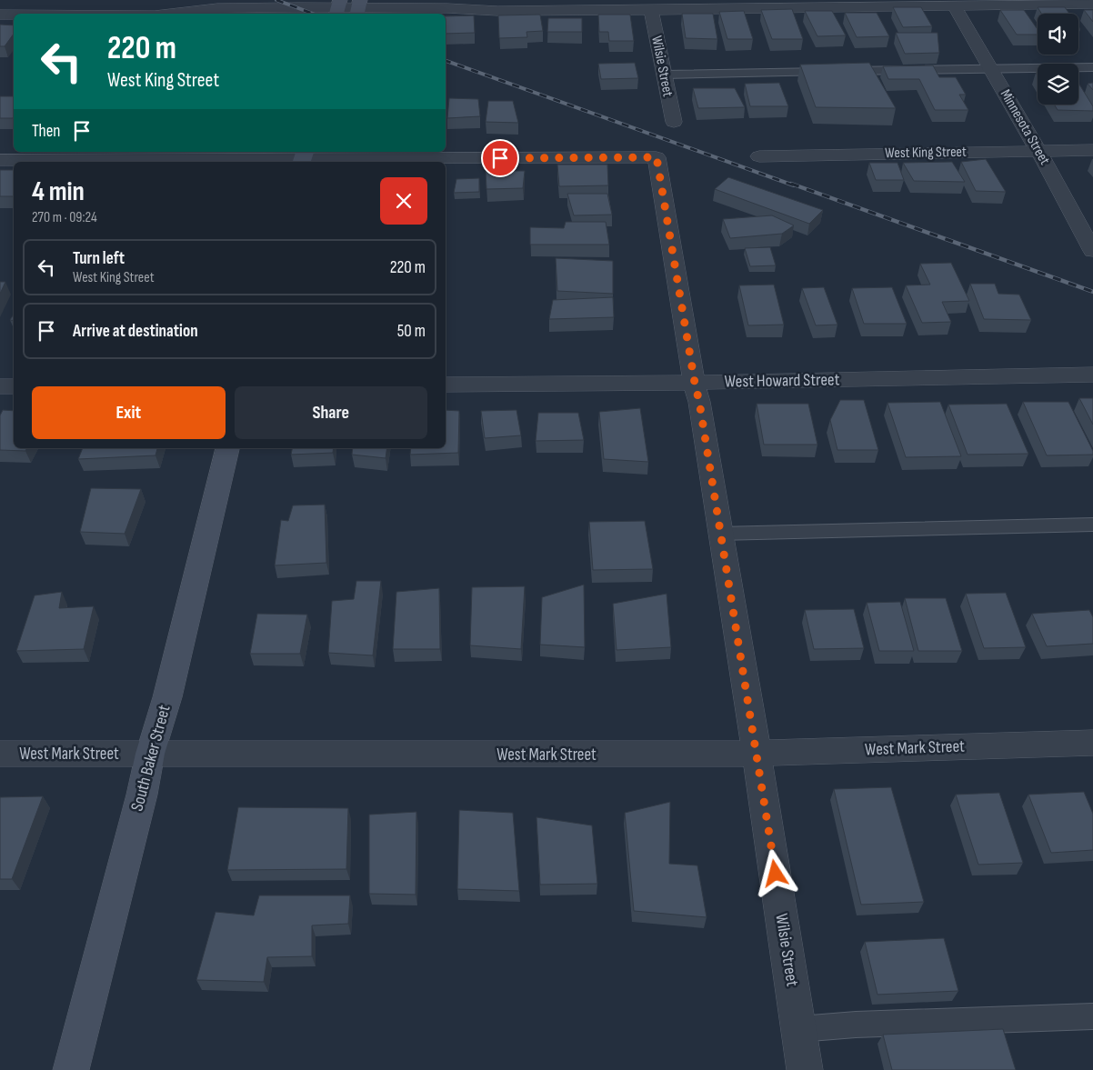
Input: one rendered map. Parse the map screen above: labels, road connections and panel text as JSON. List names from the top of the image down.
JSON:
{
  "streets": {
    "street": [
      "Wilsie Street",
      "Minnesota Street",
      "West King Street",
      "West Howard Street",
      "West Mark Street",
      "South Baker Street"
    ]
  },
  "crossings": [
    ["Wilsie Street", "West Howard Street"],
    ["Wilsie Street", "West Mark Street"],
    ["Minnesota Street", "West King Street"],
    ["West Mark Street", "South Baker Street"]
  ],
  "page": {
    "turn": ["220 m", "West King Street"],
    "then": "Then",
    "heading": ["4 min", "270 m · 09:24"],
    "list": [
      {
        "name": "Turn left",
        "note": "West King Street",
        "value": "220 m"
      },
      {
        "name": "Arrive at destination",
        "value": "50 m"
      }
    ],
    "buttons": ["Exit", "Share"]
  }
}
